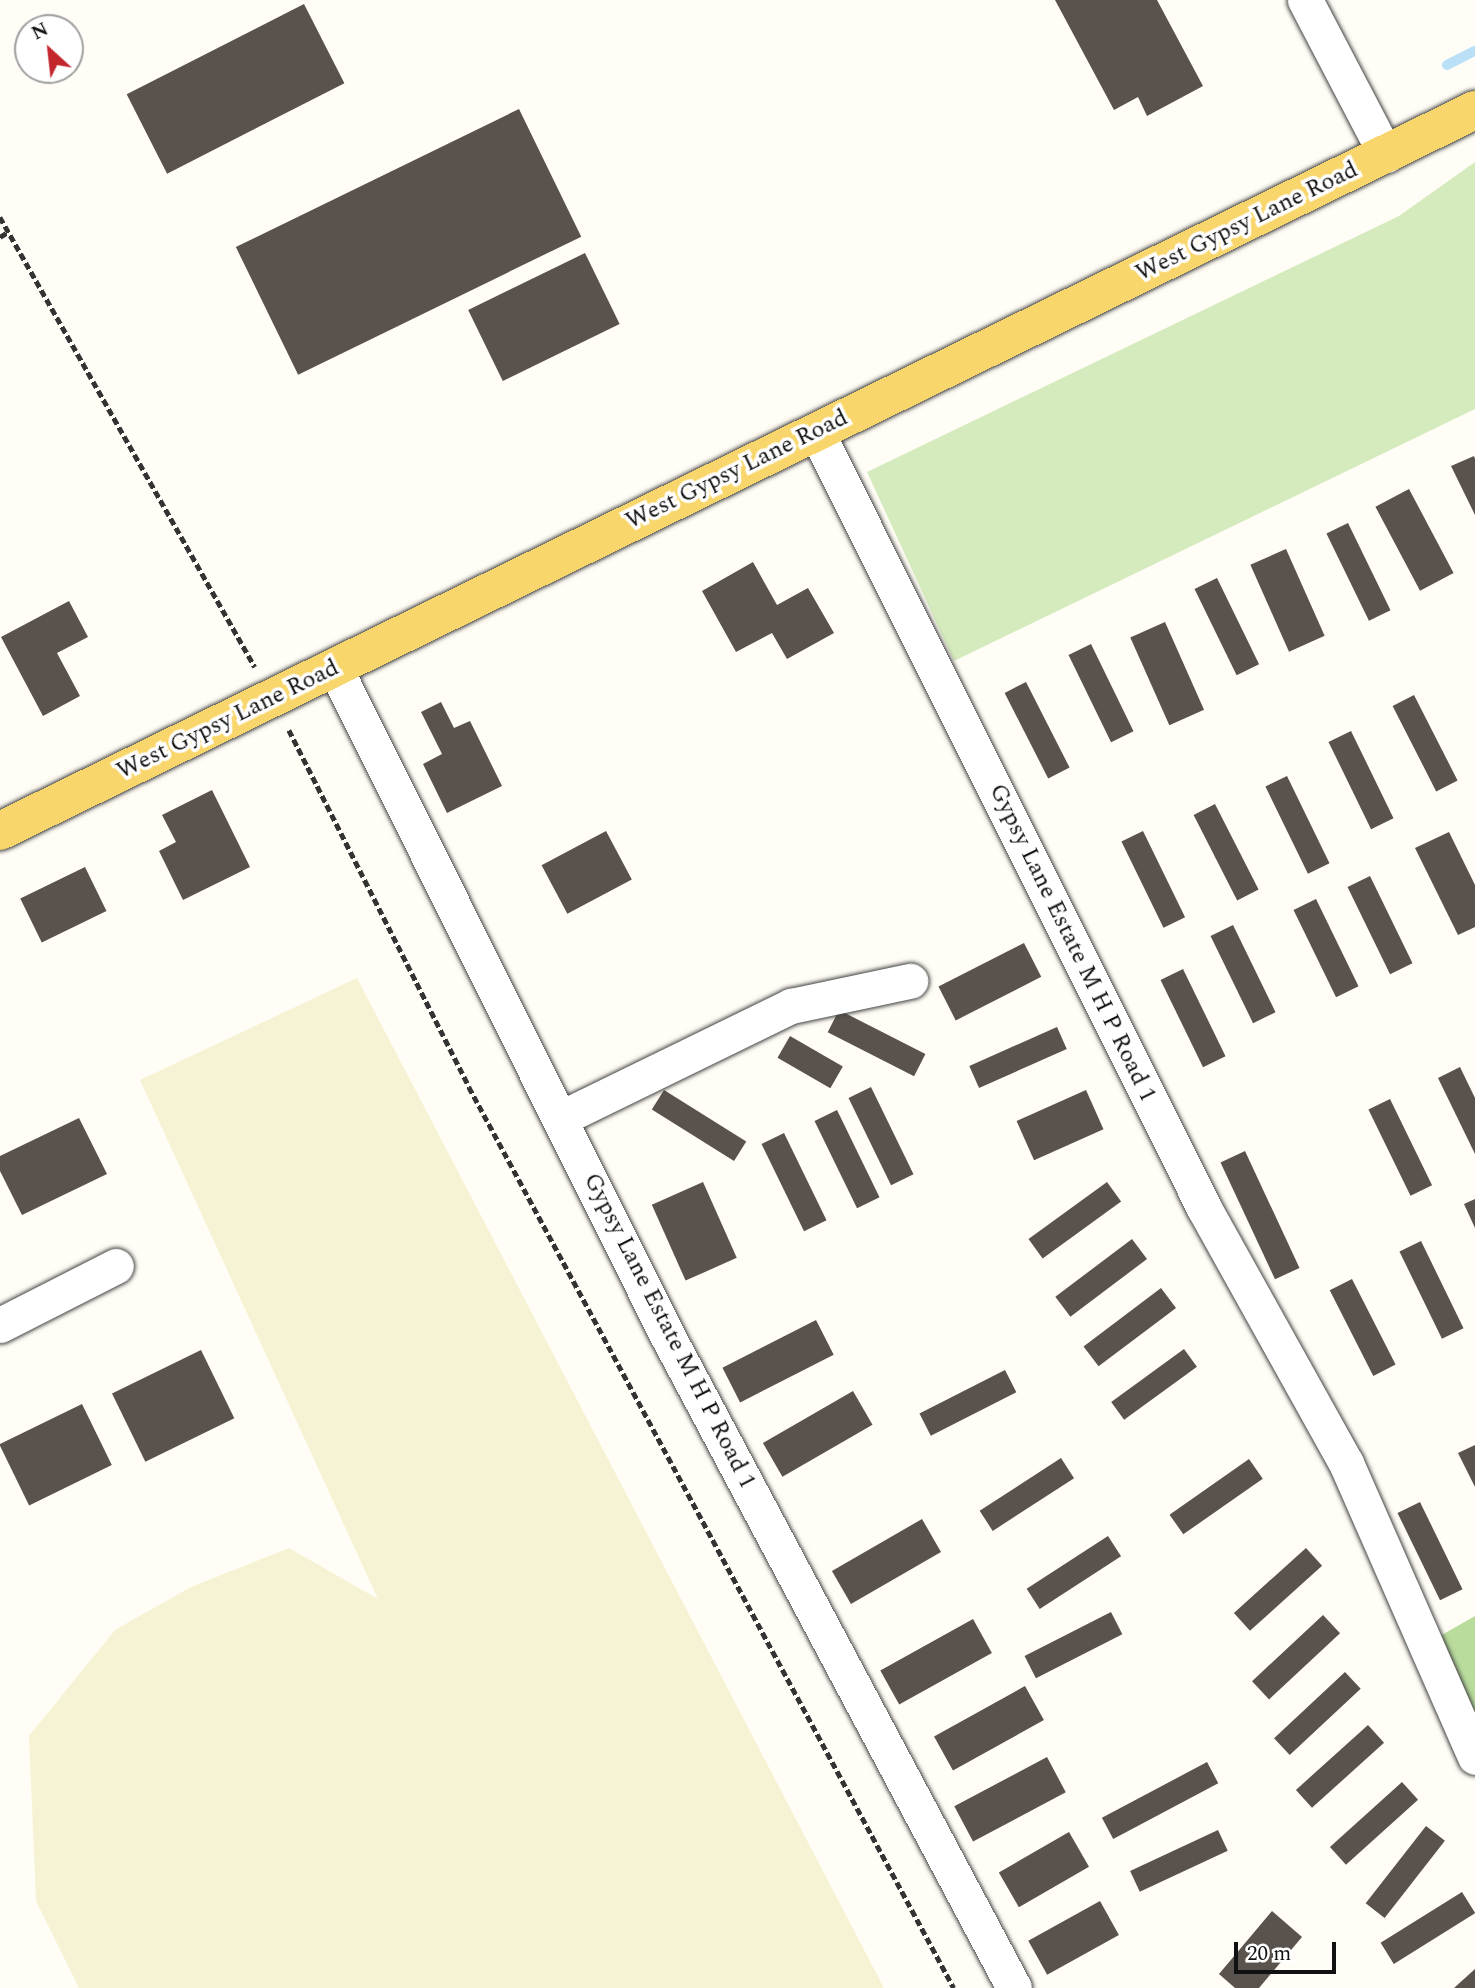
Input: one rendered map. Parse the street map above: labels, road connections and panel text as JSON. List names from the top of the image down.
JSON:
{
  "streets": {
    "main road": ["West Gypsy Lane Road"],
    "street": ["Gypsy Lane Estate M H P Road 1"]
  },
  "crossings": [
    ["West Gypsy Lane Road", "Gypsy Lane Estate M H P Road 1"]
  ],
  "scale_bar": "20 m",
  "north": "top left"
}
